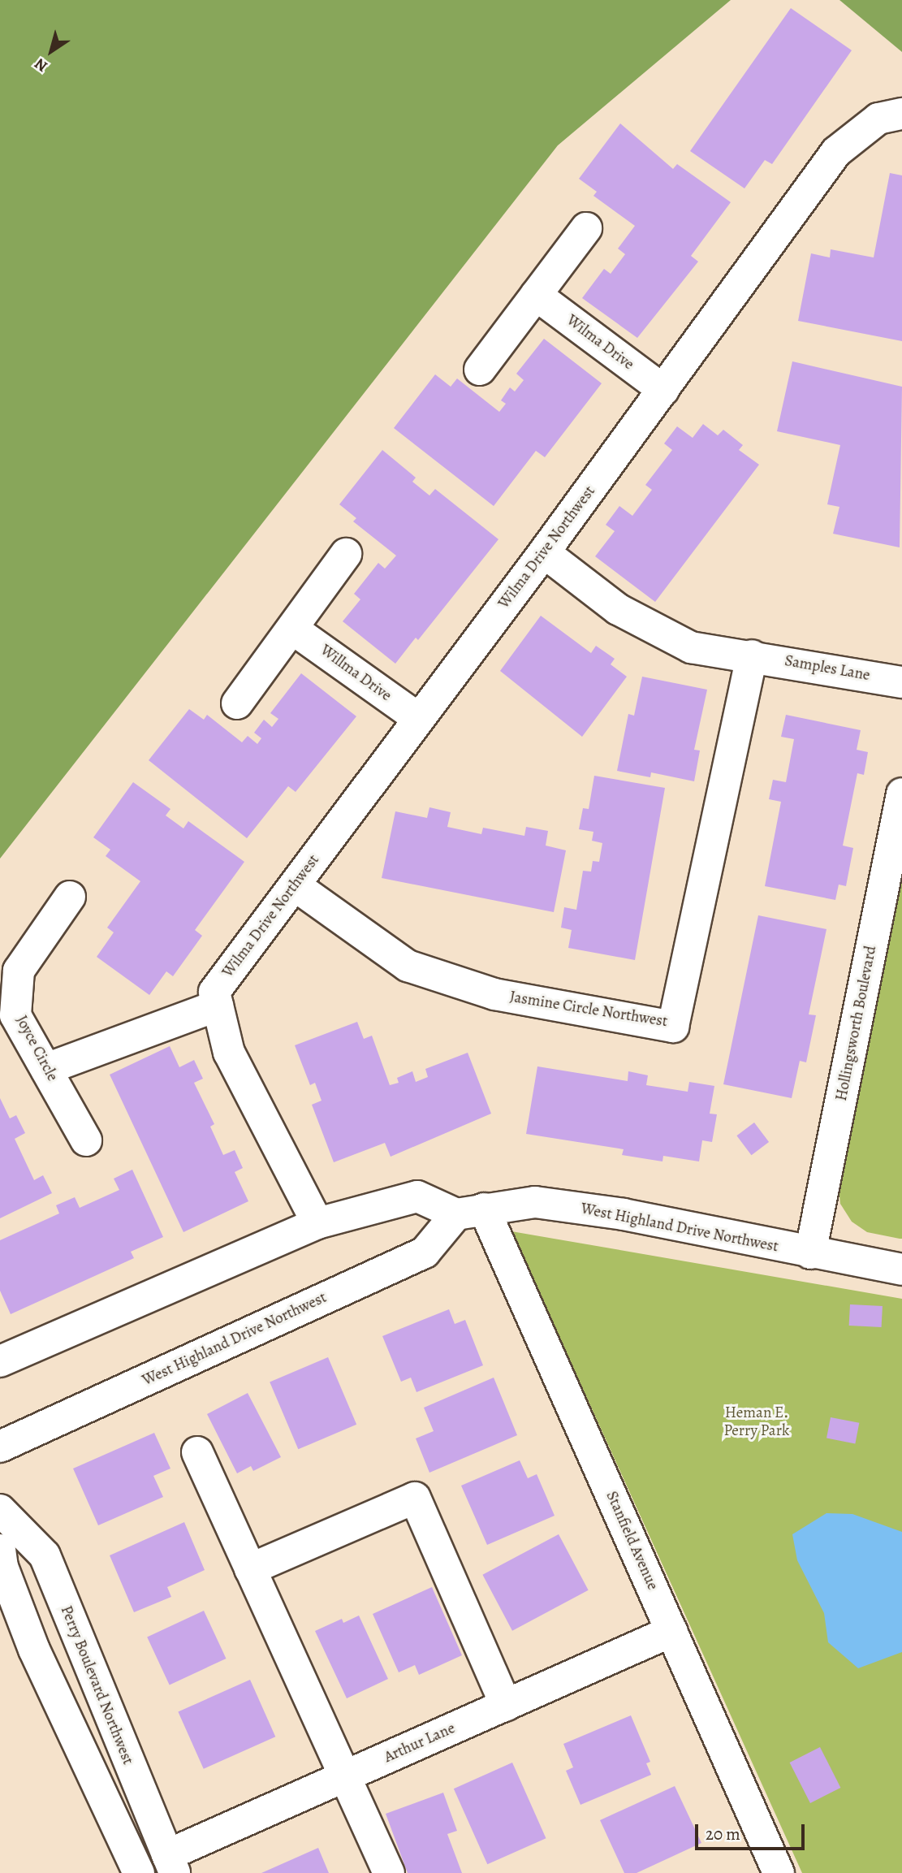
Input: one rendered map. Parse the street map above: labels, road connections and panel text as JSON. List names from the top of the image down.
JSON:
{
  "streets": {
    "street": [
      "Wilma Drive",
      "Wilma Drive Northwest",
      "Samples Lane",
      "Willma Drive",
      "Jasmine Circle Northwest",
      "Hollingsworth Boulevard",
      "Joyce Circle",
      "West Highland Drive Northwest",
      "Stanfield Avenue",
      "Perry Boulevard Northwest",
      "Arthur Lane"
    ]
  },
  "crossings": [
    ["Wilma Drive", "Wilma Drive Northwest"],
    ["Wilma Drive Northwest", "Samples Lane"],
    ["Wilma Drive Northwest", "Willma Drive"],
    ["Wilma Drive Northwest", "Jasmine Circle Northwest"],
    ["Samples Lane", "Jasmine Circle Northwest"],
    ["Hollingsworth Boulevard", "West Highland Drive Northwest"],
    ["West Highland Drive Northwest", "Stanfield Avenue"],
    ["Stanfield Avenue", "Arthur Lane"],
    ["Perry Boulevard Northwest", "Arthur Lane"]
  ],
  "parks": ["Heman E. Perry Park"],
  "scale_bar": "20 m",
  "north": "bottom left"
}
